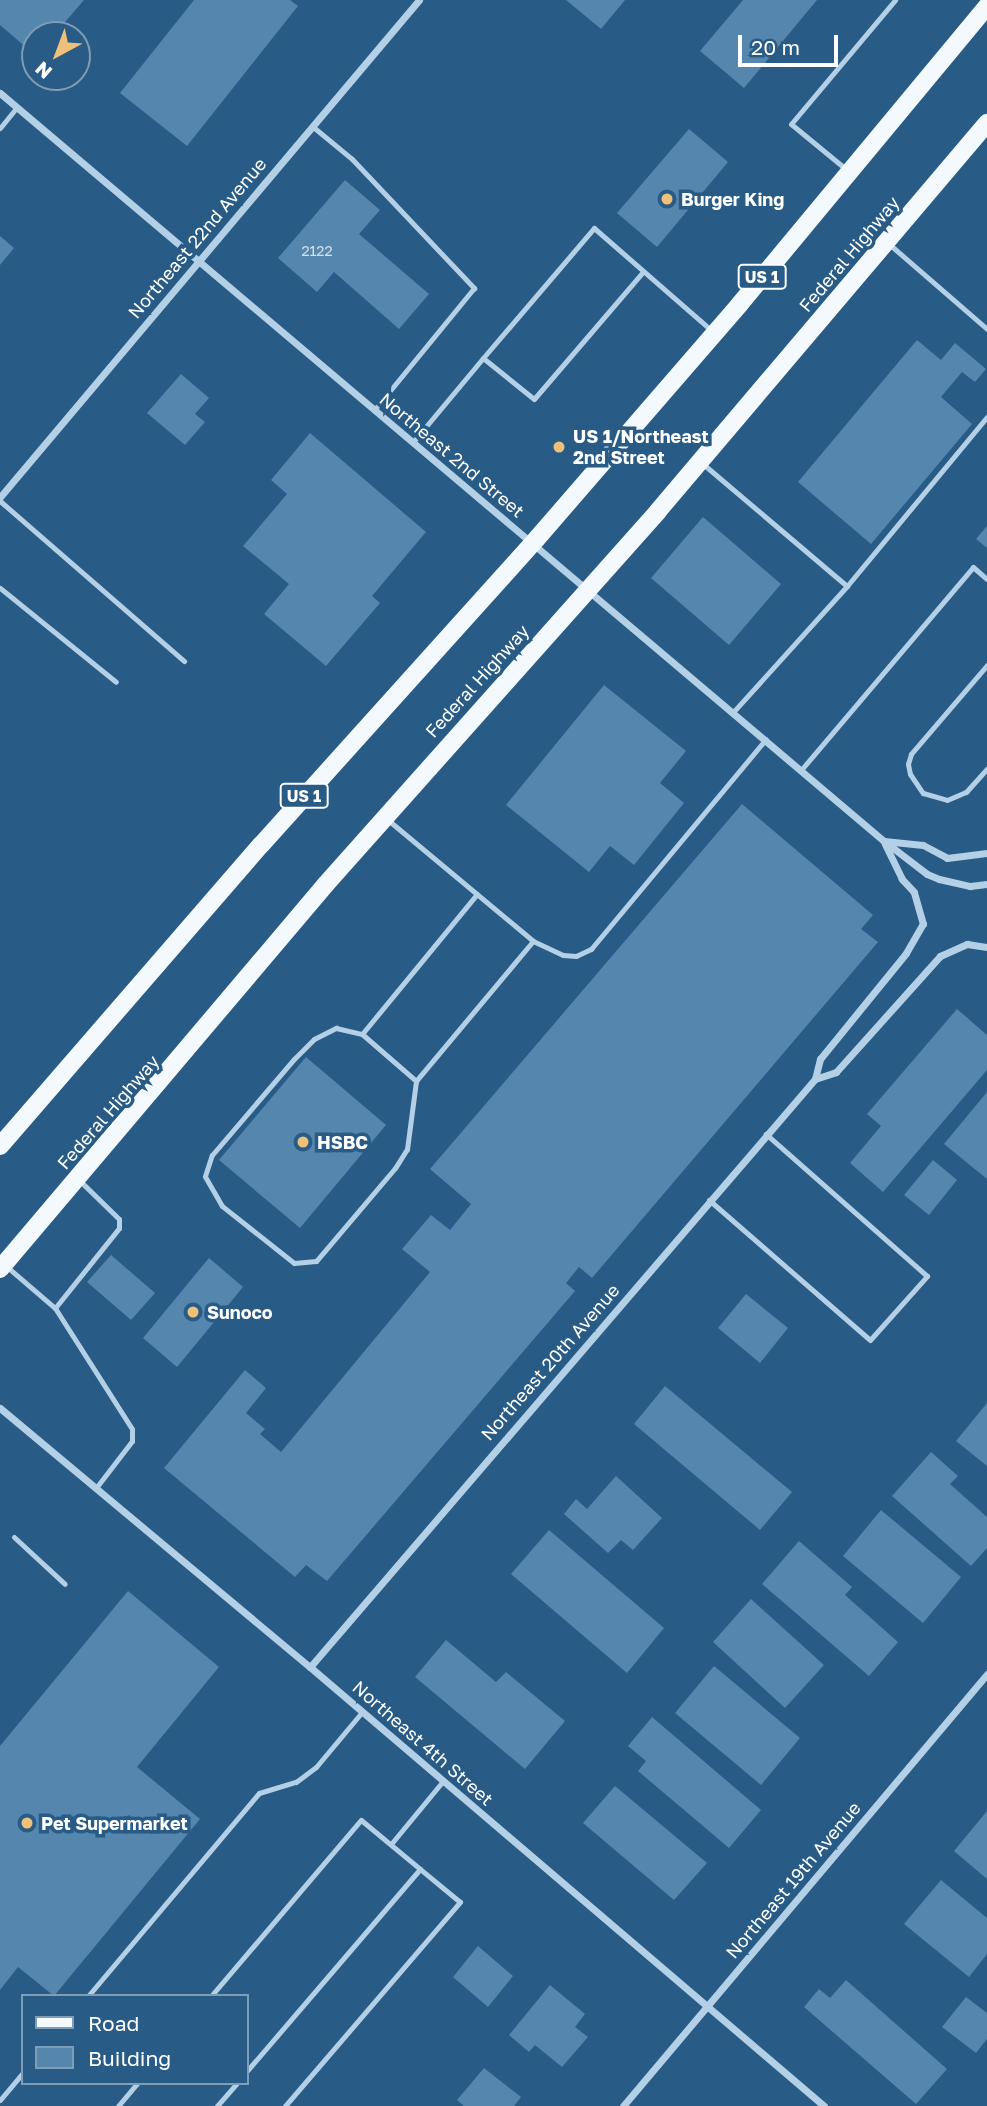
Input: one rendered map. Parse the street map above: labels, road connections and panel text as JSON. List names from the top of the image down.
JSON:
{
  "streets": {
    "main road": ["Federal Highway", "US 1"],
    "street": [
      "Northeast 22nd Avenue",
      "Northeast 2nd Street",
      "Northeast 20th Avenue",
      "Northeast 4th Street",
      "Northeast 19th Avenue"
    ]
  },
  "crossings": [
    ["Northeast 22nd Avenue", "Northeast 2nd Street"],
    ["Federal Highway", "Northeast 2nd Street"],
    ["US 1", "Northeast 2nd Street"],
    ["Northeast 2nd Street", "Northeast 20th Avenue"],
    ["Northeast 20th Avenue", "Northeast 4th Street"],
    ["Northeast 4th Street", "Northeast 19th Avenue"]
  ],
  "places": [
    "Burger King",
    "US 1/Northeast 2nd Street",
    "HSBC",
    "Sunoco",
    "Pet Supermarket"
  ],
  "house_numbers": ["2122"],
  "legend": ["Road", "Building"],
  "scale_bar": "20 m",
  "north": "bottom left"
}
